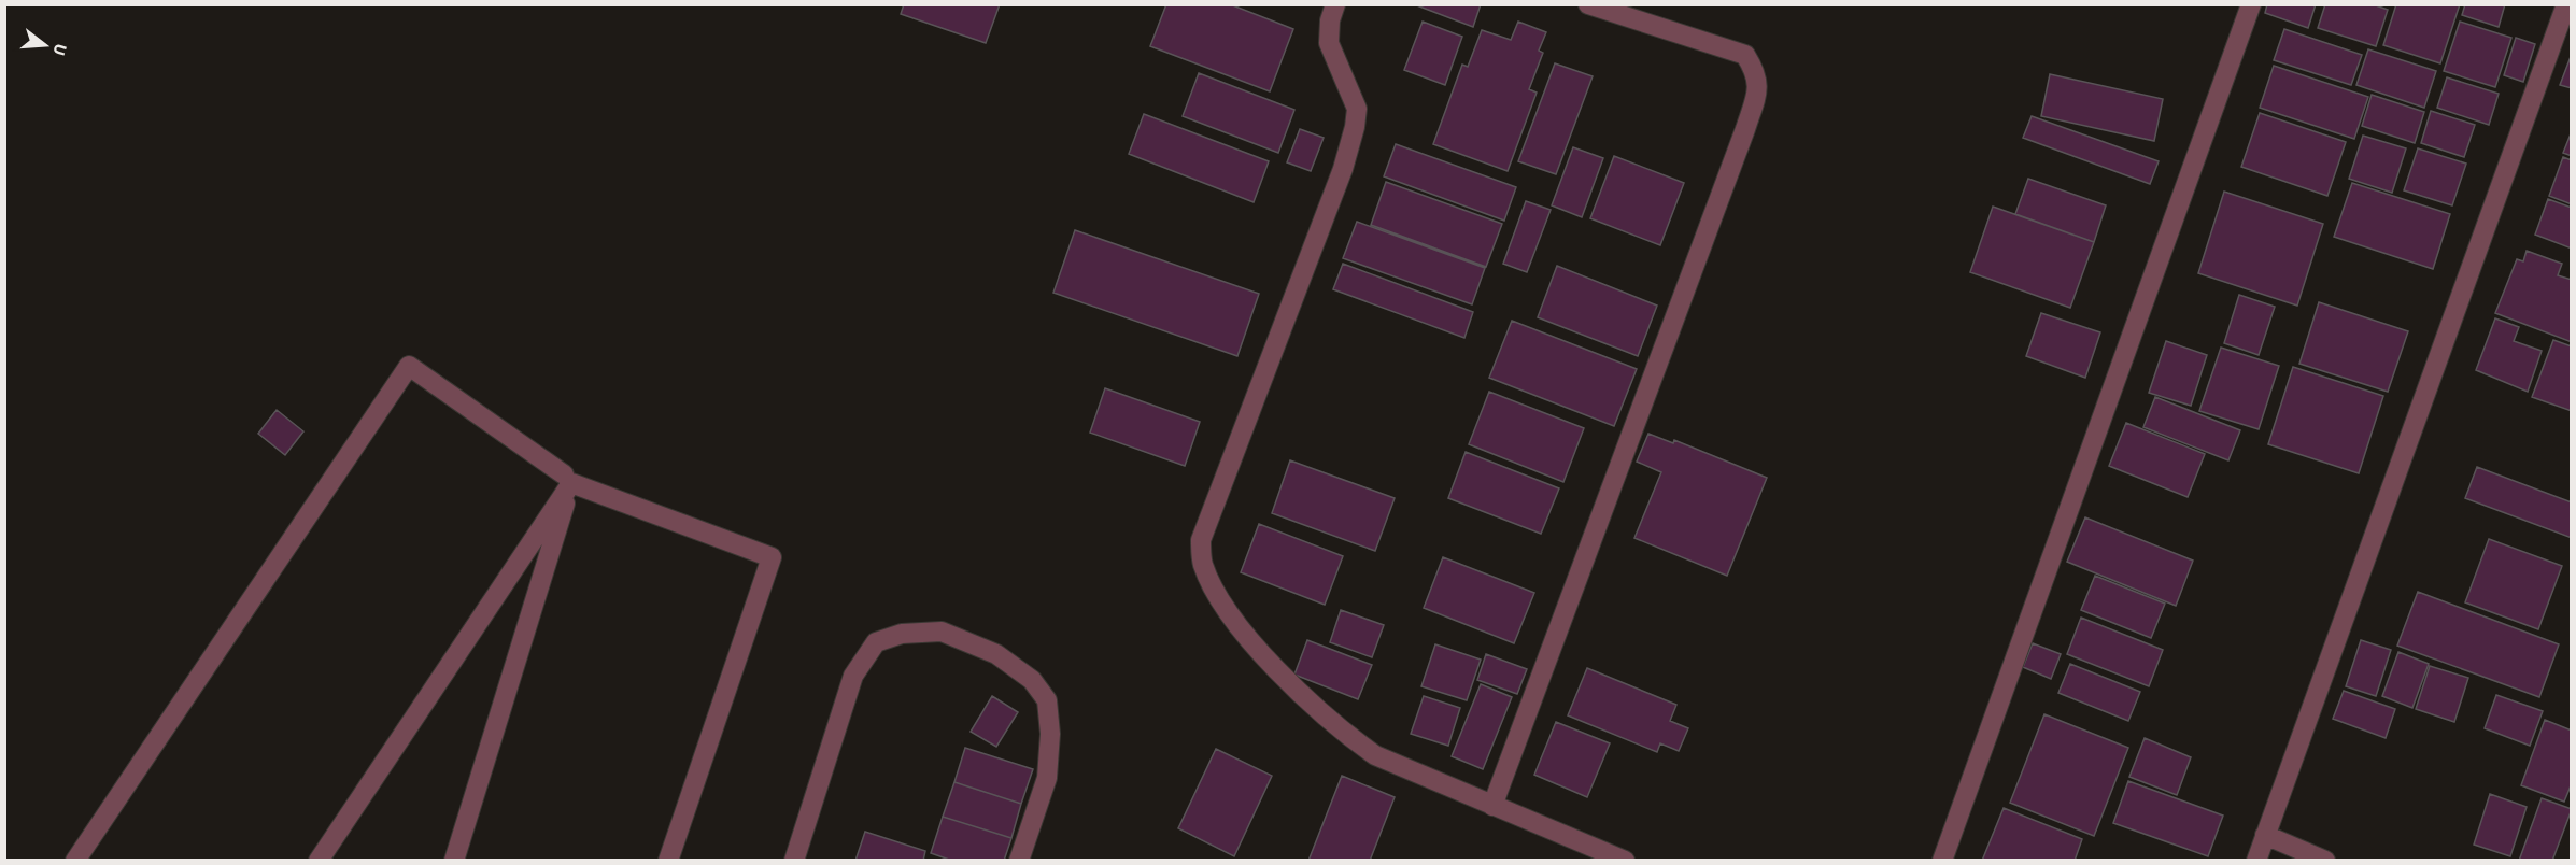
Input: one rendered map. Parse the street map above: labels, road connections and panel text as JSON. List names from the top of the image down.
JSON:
{
  "north": "right"
}
